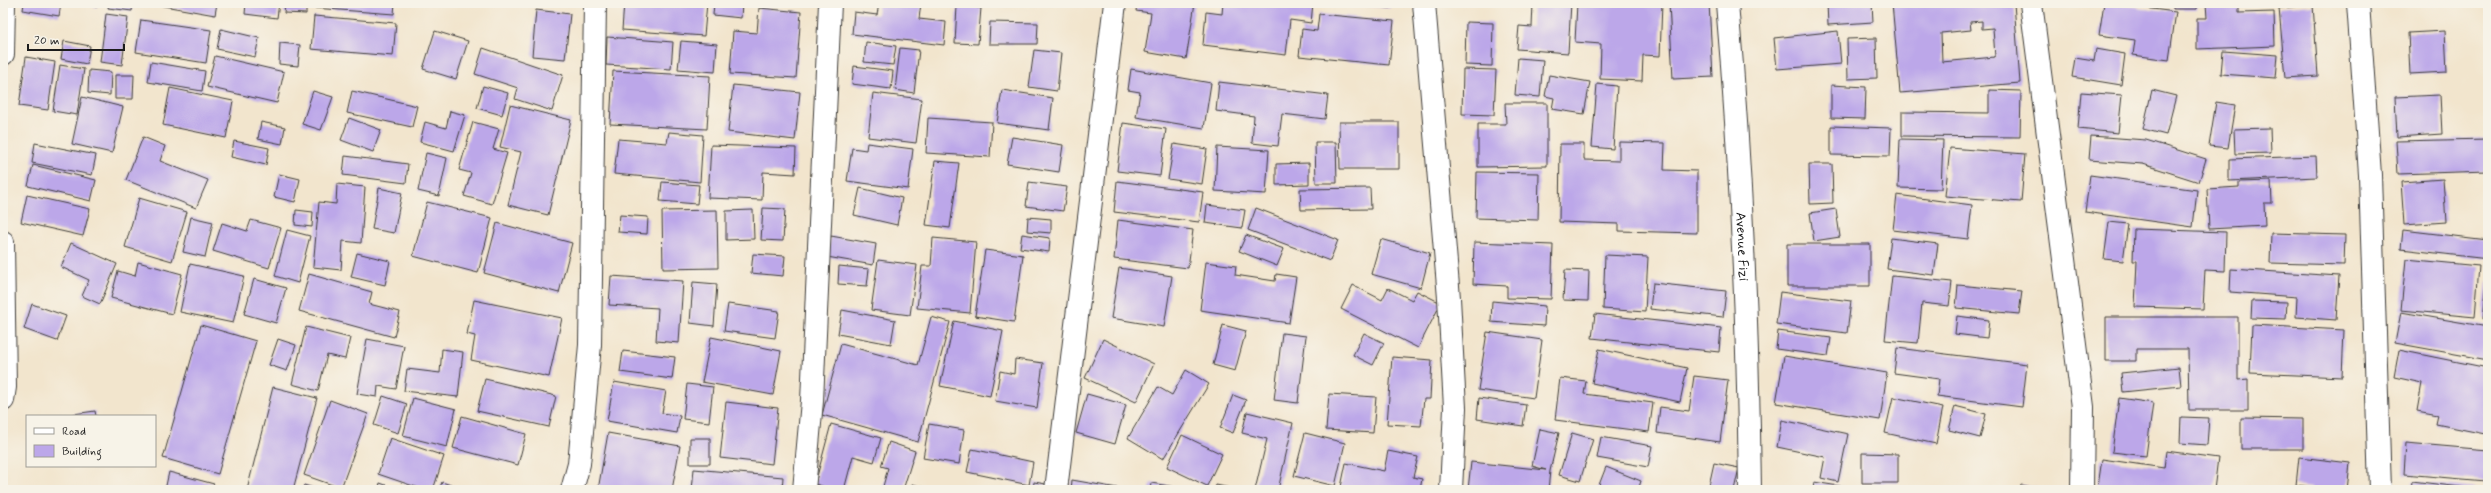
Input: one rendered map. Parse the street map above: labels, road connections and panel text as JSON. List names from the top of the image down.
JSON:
{
  "streets": {
    "street": ["Avenue Fizi"]
  },
  "legend": ["Road", "Building"],
  "scale_bar": "20 m"
}
